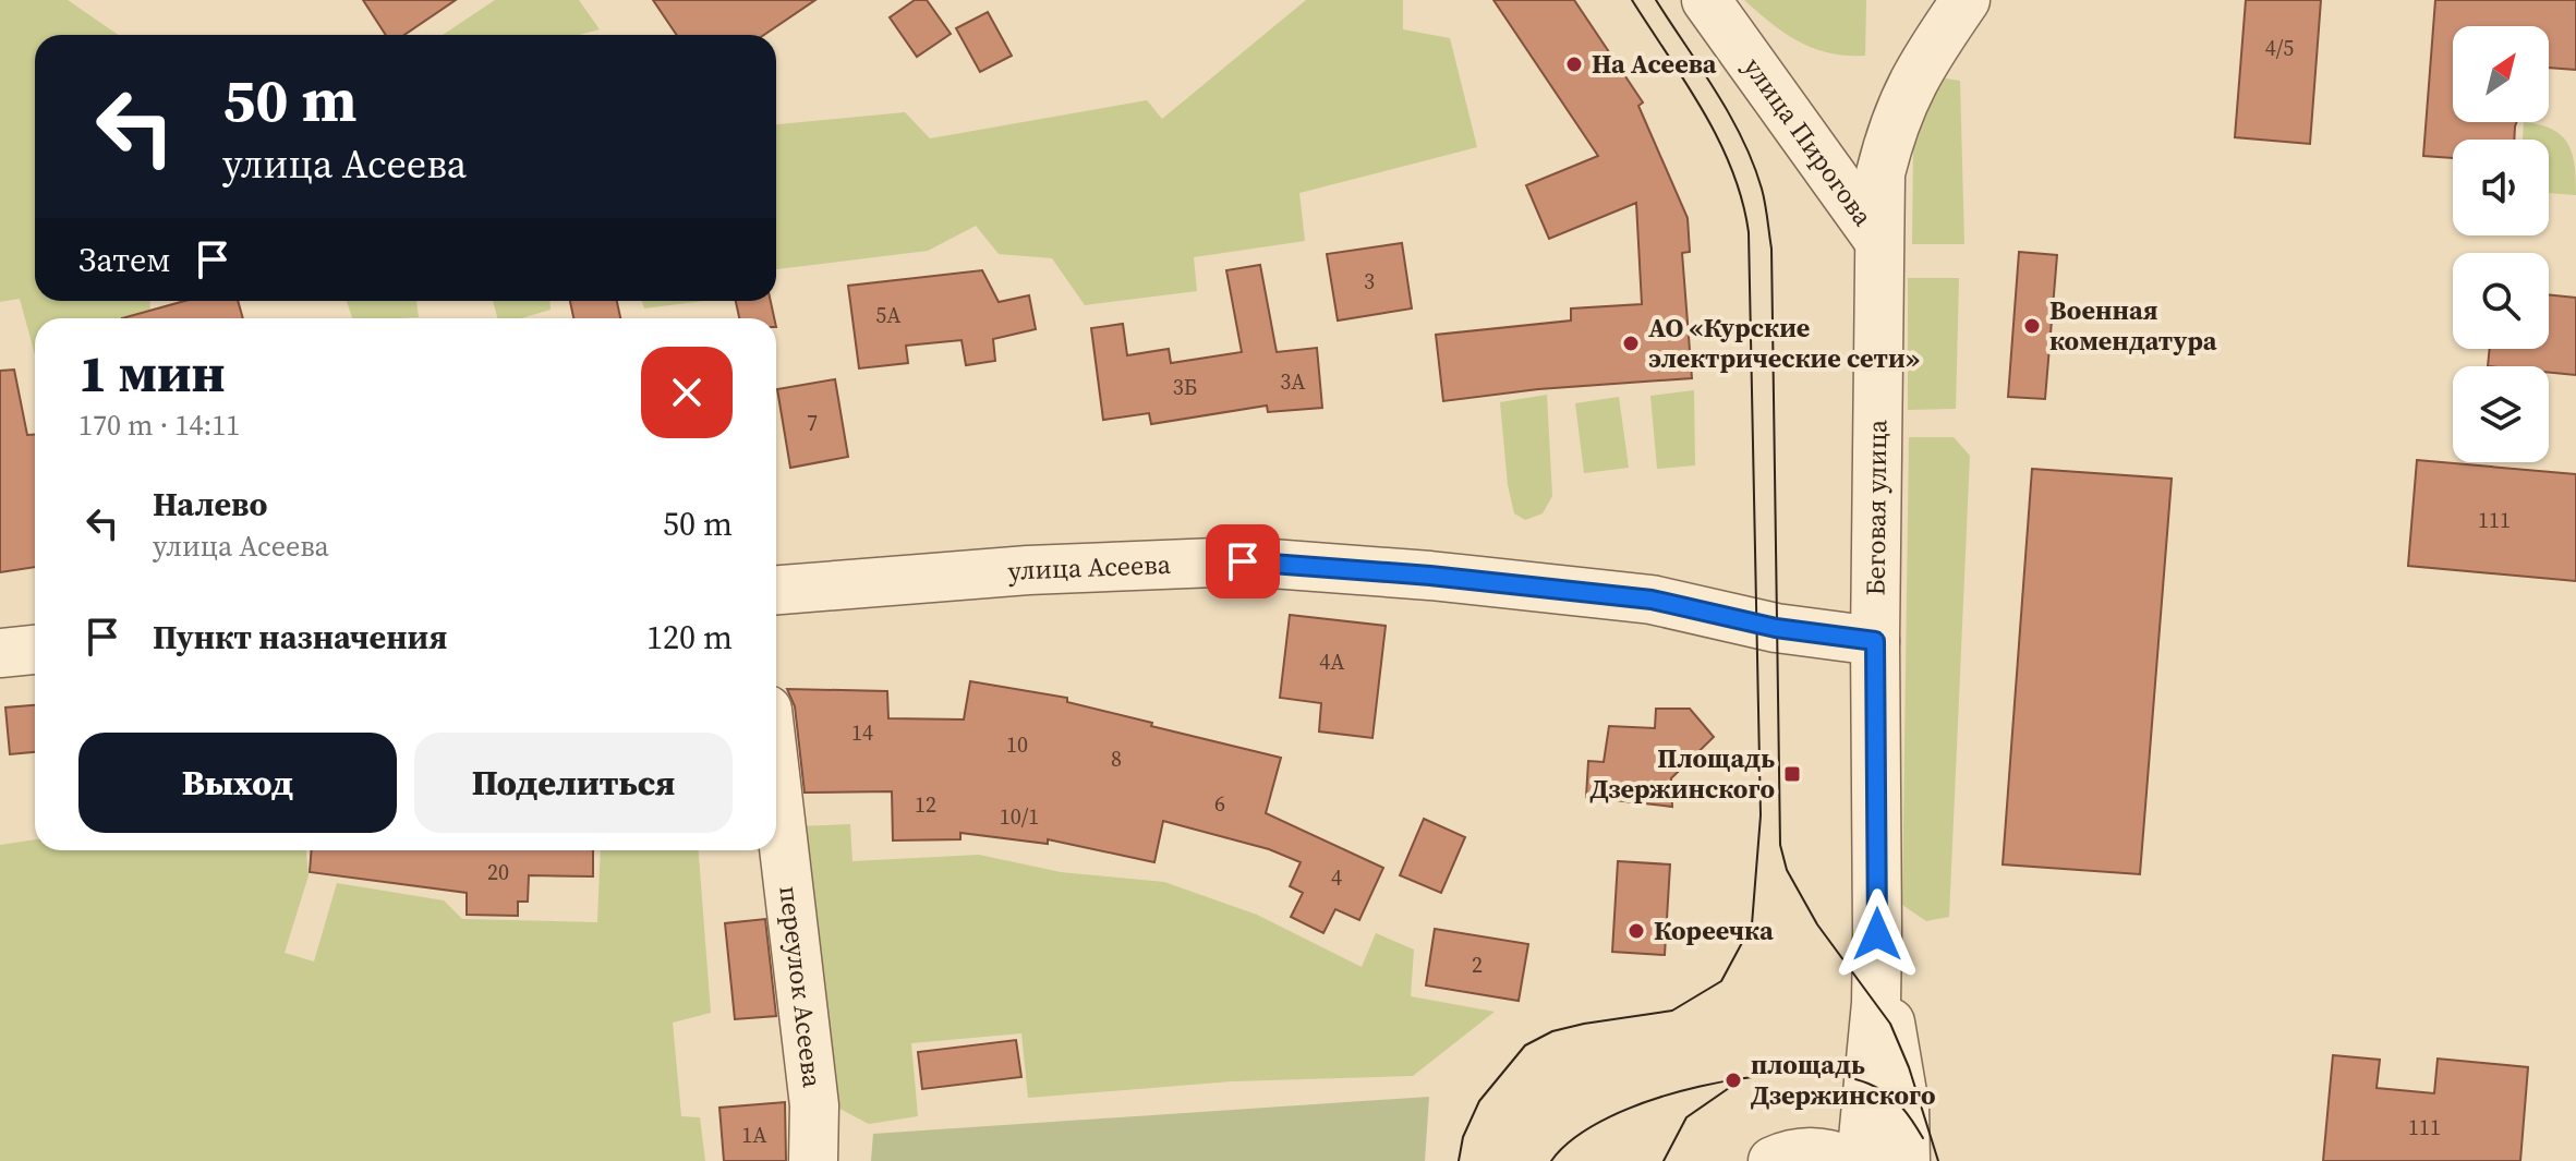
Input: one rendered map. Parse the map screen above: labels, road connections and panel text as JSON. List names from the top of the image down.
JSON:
{
  "streets": {
    "street": [
      "улица Пирогова",
      "Беговая улица",
      "улица Асеева",
      "переулок Асеева"
    ]
  },
  "crossings": [
    ["улица Пирогова", "Беговая улица"],
    ["Беговая улица", "улица Асеева"]
  ],
  "places": {
    "other": [
      "На Асеева",
      "Военная комендатура",
      "АО «Курские электрические сети»",
      "Кореечка",
      "площадь Дзержинского"
    ],
    "transit": ["Площадь Дзержинского"]
  },
  "house_numbers": [
    "4/5",
    "3",
    "5А",
    "3А",
    "3Б",
    "7",
    "111",
    "4А",
    "14",
    "10",
    "8",
    "6",
    "12",
    "10/1",
    "20",
    "4",
    "2",
    "111",
    "1А"
  ],
  "north": "top right",
  "page": {
    "turn": ["50 m", "улица Асеева"],
    "then": "Затем",
    "heading": ["1 мин", "170 m · 14:11"],
    "list": [
      {
        "name": "Налево",
        "note": "улица Асеева",
        "value": "50 m"
      },
      {
        "name": "Пункт назначения",
        "value": "120 m"
      }
    ],
    "buttons": ["Выход", "Поделиться"]
  }
}
